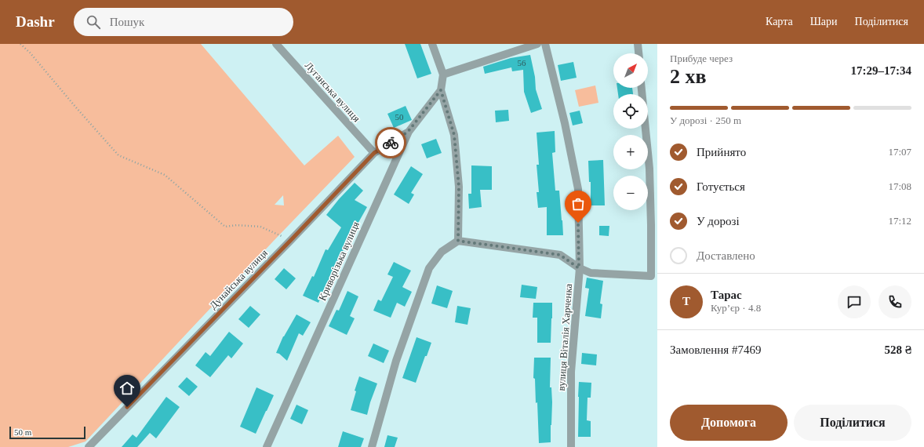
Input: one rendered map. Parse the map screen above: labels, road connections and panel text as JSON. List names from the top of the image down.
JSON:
{
  "streets": {
    "street": [
      "Луганська вулиця",
      "Криворізька вулиця",
      "Дунайська вулиця",
      "вулиця Віталія Харченка"
    ]
  },
  "crossings": [
    ["Луганська вулиця", "Дунайська вулиця"],
    ["Криворізька вулиця", "Дунайська вулиця"]
  ],
  "house_numbers": ["56", "50"],
  "scale_bar": "50 m",
  "north": "top right",
  "page": {
    "header": "Dashr",
    "search": "Пошук",
    "nav": ["Карта", "Шари", "Поділитися"],
    "heading": ["2 хв", "Прибуде через", "17:29–17:34"],
    "panel": [
      "Тарас",
      "Кур’єр · 4.8",
      "Замовлення #7469",
      "528 ₴"
    ],
    "map_buttons": ["+", "−"],
    "bar": "У дорозі · 250 m",
    "list": [
      ["Прийнято", "17:07"],
      ["Готується", "17:08"],
      ["У дорозі", "17:12"],
      "Доставлено"
    ],
    "round": "Т",
    "buttons": ["Допомога", "Поділитися"],
    "scale": "50 m"
  }
}
